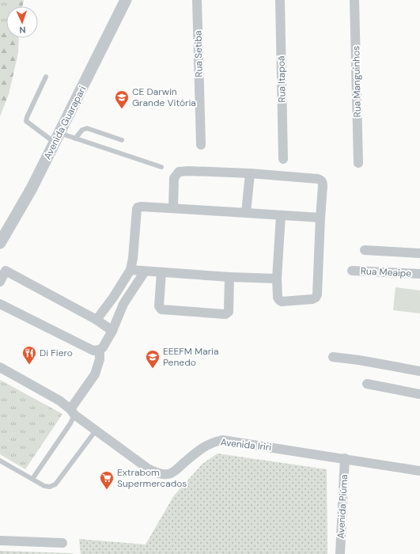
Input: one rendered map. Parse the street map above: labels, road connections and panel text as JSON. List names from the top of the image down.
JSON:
{
  "streets": {
    "street": [
      "Rua Setiba",
      "Rua Itapoã",
      "Rua Manguinhos",
      "Avenida Guarapari",
      "Rua Meaipe",
      "Avenida Iriri",
      "Avenida Piúma"
    ]
  },
  "crossings": [
    ["Avenida Iriri", "Avenida Piúma"]
  ],
  "places": {
    "school or university": ["CE Darwin Grande Vitória", "EEEFM Maria Penedo"],
    "restaurant": ["Di Fiero"],
    "supermarket": ["Extrabom Supermercados"]
  },
  "north": "bottom"
}
